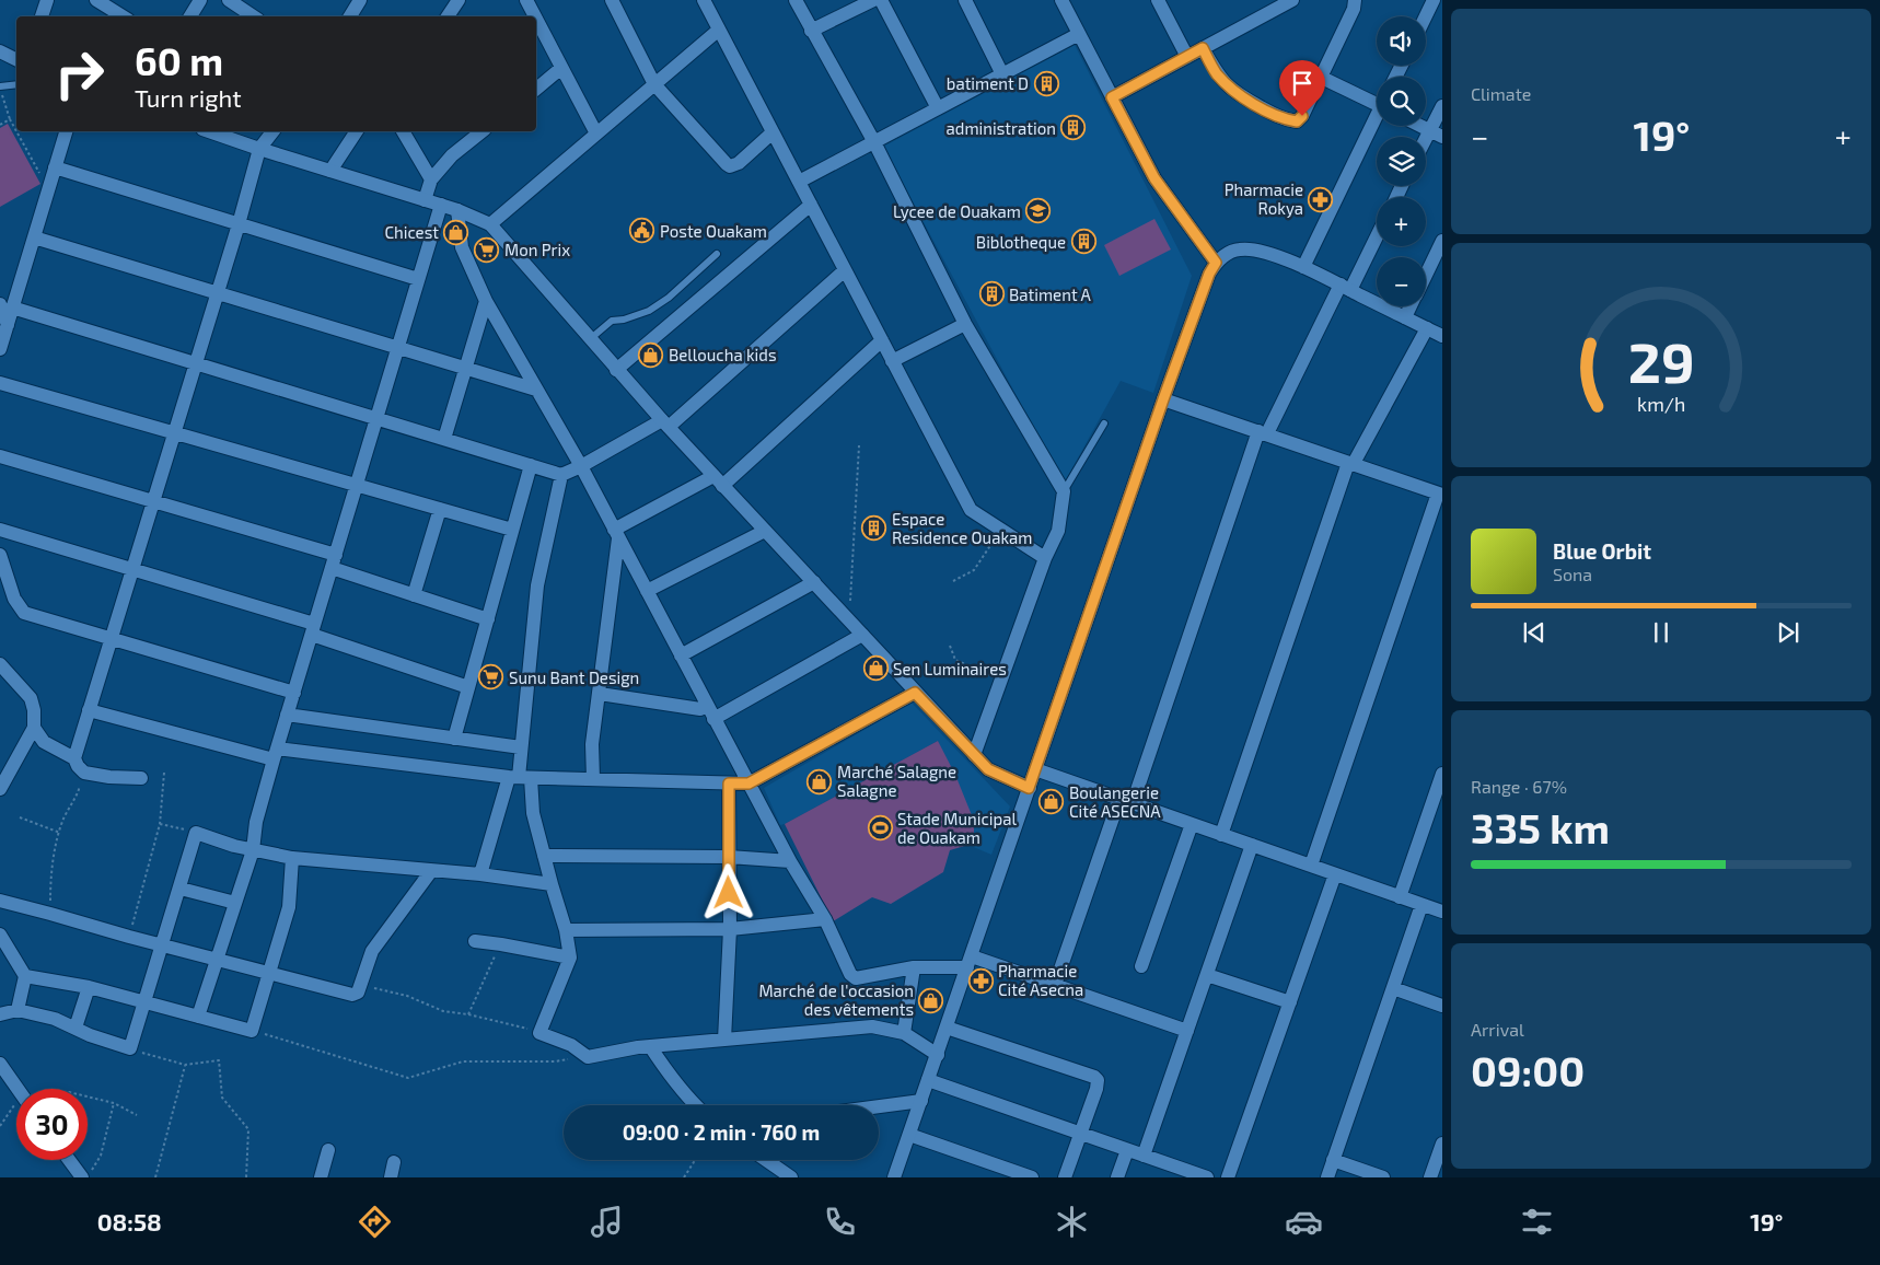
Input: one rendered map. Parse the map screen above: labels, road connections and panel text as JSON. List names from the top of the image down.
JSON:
{
  "places": {
    "building": [
      "batiment D",
      "administration",
      "Biblotheque",
      "Batiment A",
      "Espace Residence Ouakam"
    ],
    "pharmacy": ["Pharmacie Rokya", "Pharmacie Cité Asecna"],
    "school or university": ["Lycee de Ouakam"],
    "public building": ["Poste Ouakam"],
    "shop": [
      "Chicest",
      "Belloucha kids",
      "Sen Luminaires",
      "Marché Salagne Salagne",
      "Boulangerie Cité ASECNA",
      "Marché de l'occasion des vêtements"
    ],
    "supermarket": ["Mon Prix", "Sunu Bant Design"],
    "sports": ["Stade Municipal de Ouakam"]
  },
  "page": {
    "tile": [
      "Climate",
      ["Range · 67%", "335 km"],
      ["Arrival", "09:00"]
    ],
    "map_buttons": ["+", "−"],
    "turn": ["60 m", "Turn right"],
    "heat": ["−", "19°", "+"],
    "song": ["Blue Orbit", "Sona"],
    "limit": "30",
    "trip": "09:00 · 2 min · 760 m",
    "tabs": ["08:58", "19°"],
    "gauge": ["29", "km/h"]
  }
}
